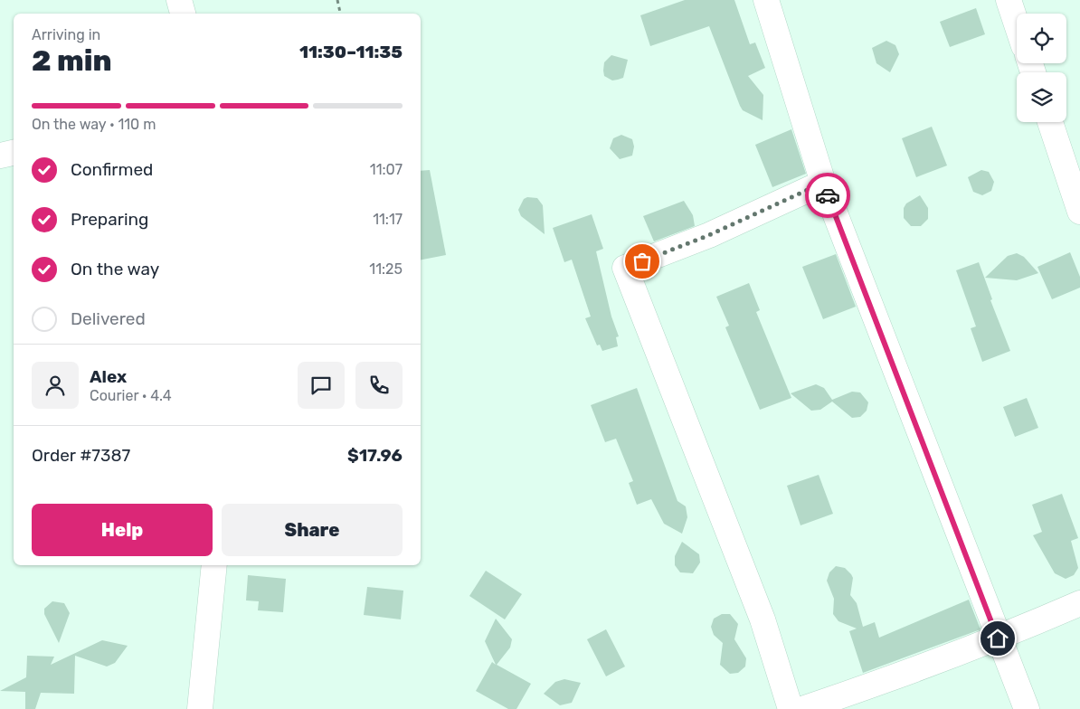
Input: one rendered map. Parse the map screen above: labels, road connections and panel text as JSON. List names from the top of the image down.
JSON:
{
  "page": {
    "heading": ["2 min", "Arriving in", "11:30–11:35"],
    "panel": [
      "Alex",
      "Courier · 4.4",
      "Order #7387",
      "$17.96"
    ],
    "bar": "On the way · 110 m",
    "list": [
      ["Confirmed", "11:07"],
      ["Preparing", "11:17"],
      ["On the way", "11:25"],
      "Delivered"
    ],
    "buttons": ["Help", "Share"]
  }
}
